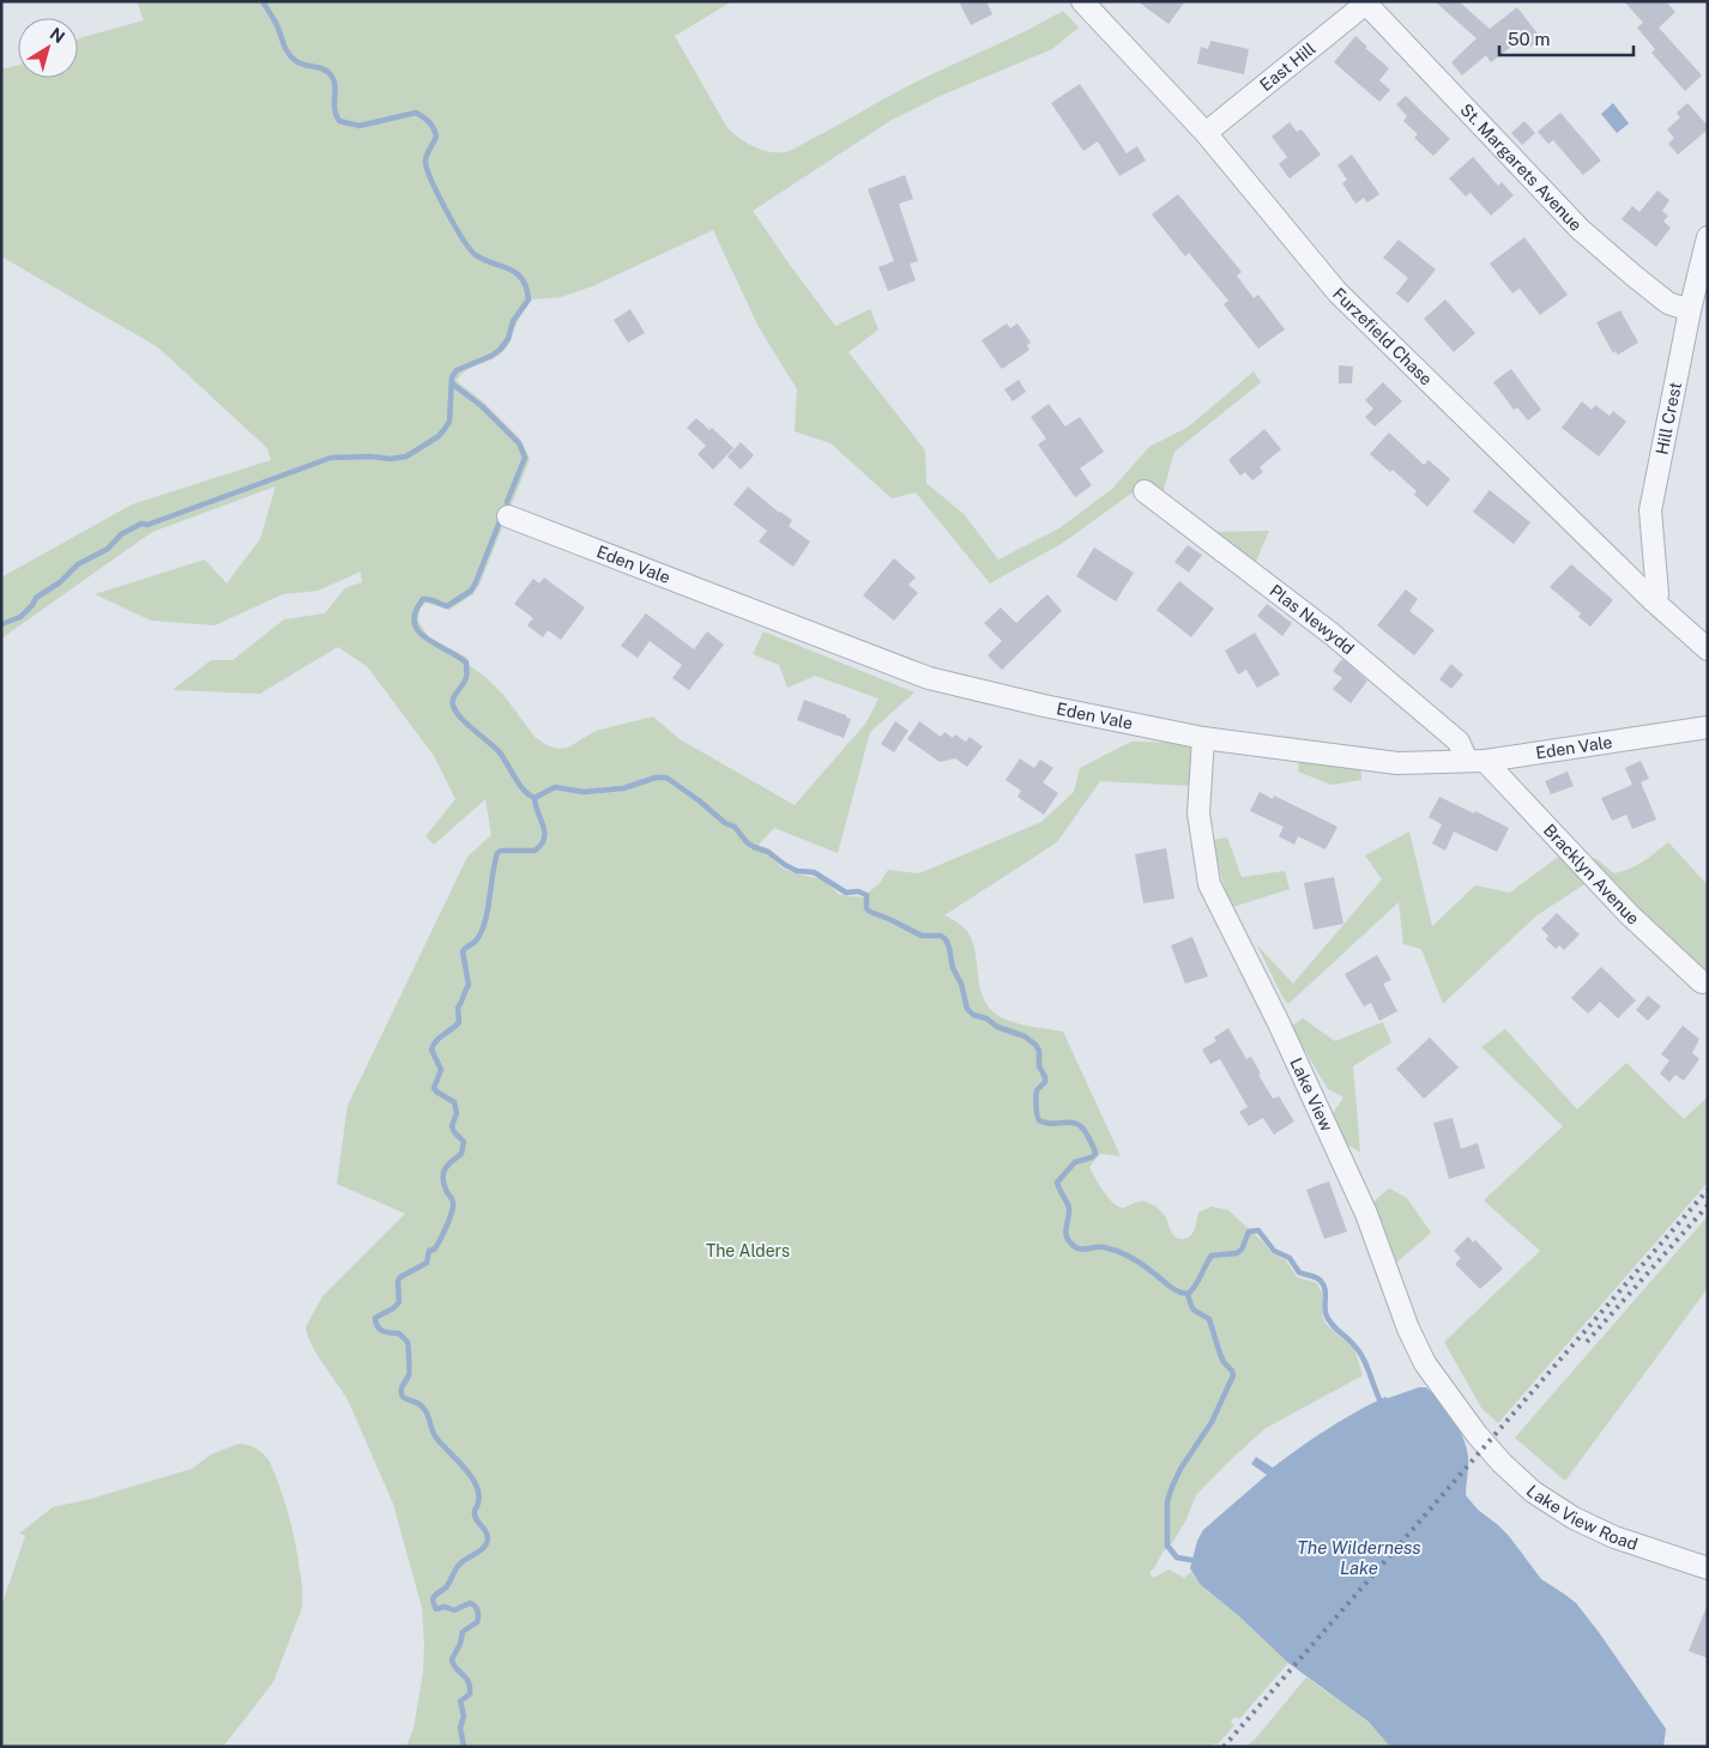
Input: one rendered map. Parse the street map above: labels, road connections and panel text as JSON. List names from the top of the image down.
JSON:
{
  "streets": {
    "street": [
      "East Hill",
      "St. Margarets Avenue",
      "Furzefield Chase",
      "Hill Crest",
      "Eden Vale",
      "Plas Newydd",
      "Bracklyn Avenue",
      "Lake View",
      "Lake View Road"
    ]
  },
  "crossings": [
    ["East Hill", "St. Margarets Avenue"],
    ["East Hill", "Furzefield Chase"],
    ["St. Margarets Avenue", "Hill Crest"],
    ["Furzefield Chase", "Hill Crest"],
    ["Eden Vale", "Plas Newydd"],
    ["Eden Vale", "Bracklyn Avenue"],
    ["Eden Vale", "Lake View"],
    ["Plas Newydd", "Bracklyn Avenue"],
    ["Lake View", "Lake View Road"]
  ],
  "water": ["The Wilderness Lake"],
  "parks": ["The Alders"],
  "scale_bar": "50 m",
  "north": "top right"
}
